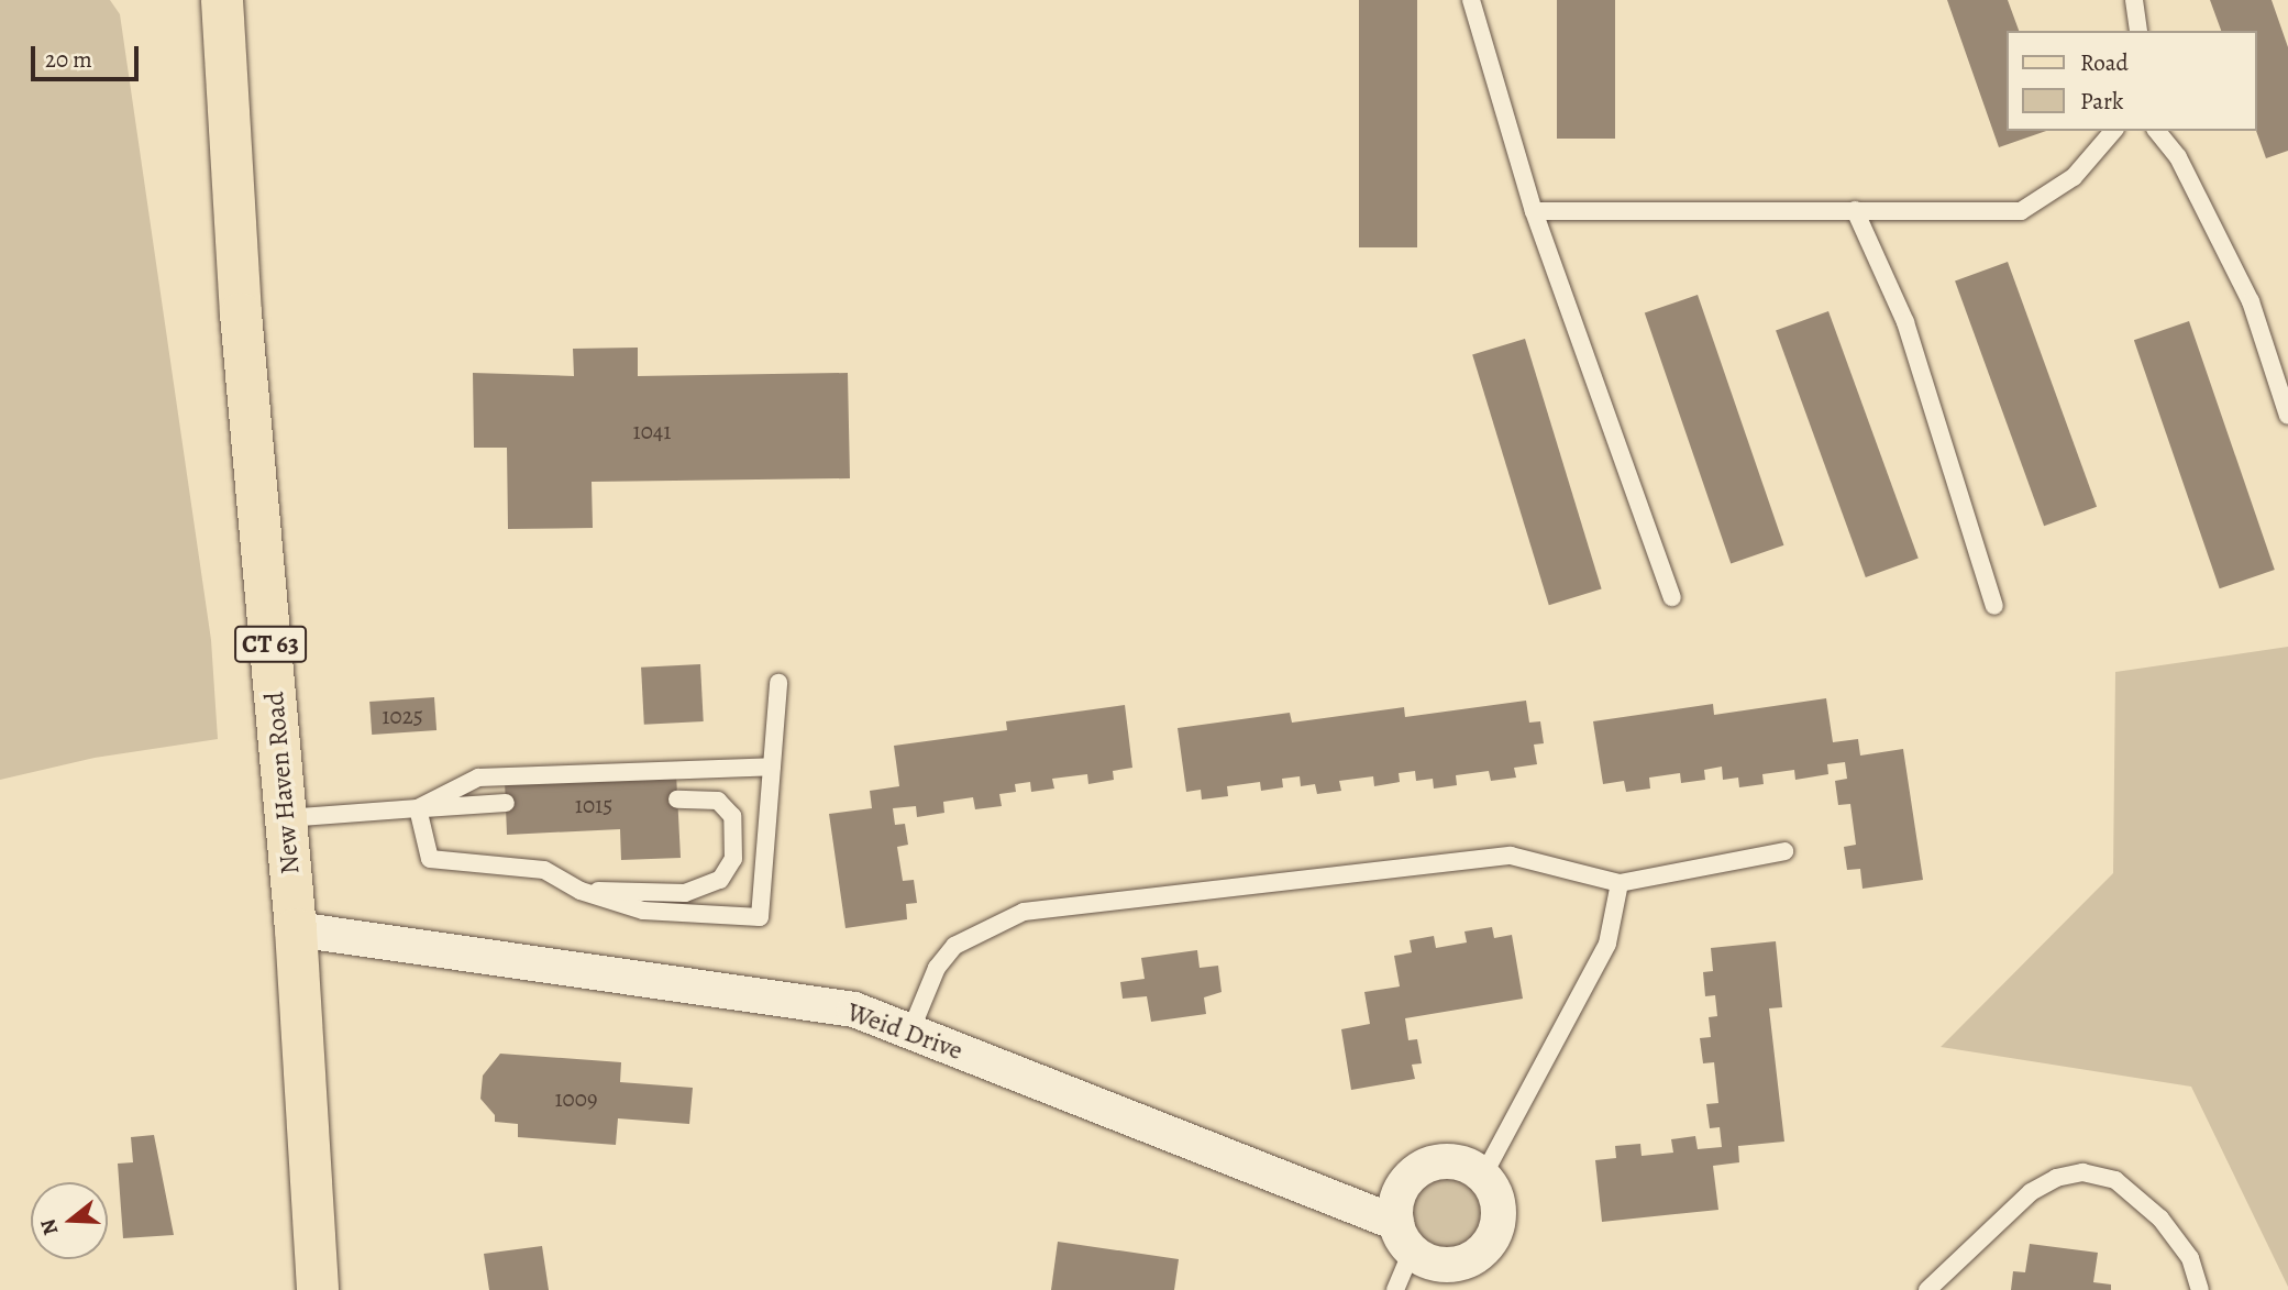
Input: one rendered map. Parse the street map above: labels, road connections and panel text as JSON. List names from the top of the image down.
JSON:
{
  "streets": {
    "main road": ["CT 63", "New Haven Road"],
    "street": ["Weid Drive"]
  },
  "crossings": [
    ["New Haven Road", "Weid Drive"]
  ],
  "house_numbers": [
    "1041",
    "1025",
    "1015",
    "1009"
  ],
  "legend": ["Road", "Park"],
  "scale_bar": "20 m",
  "north": "left"
}
